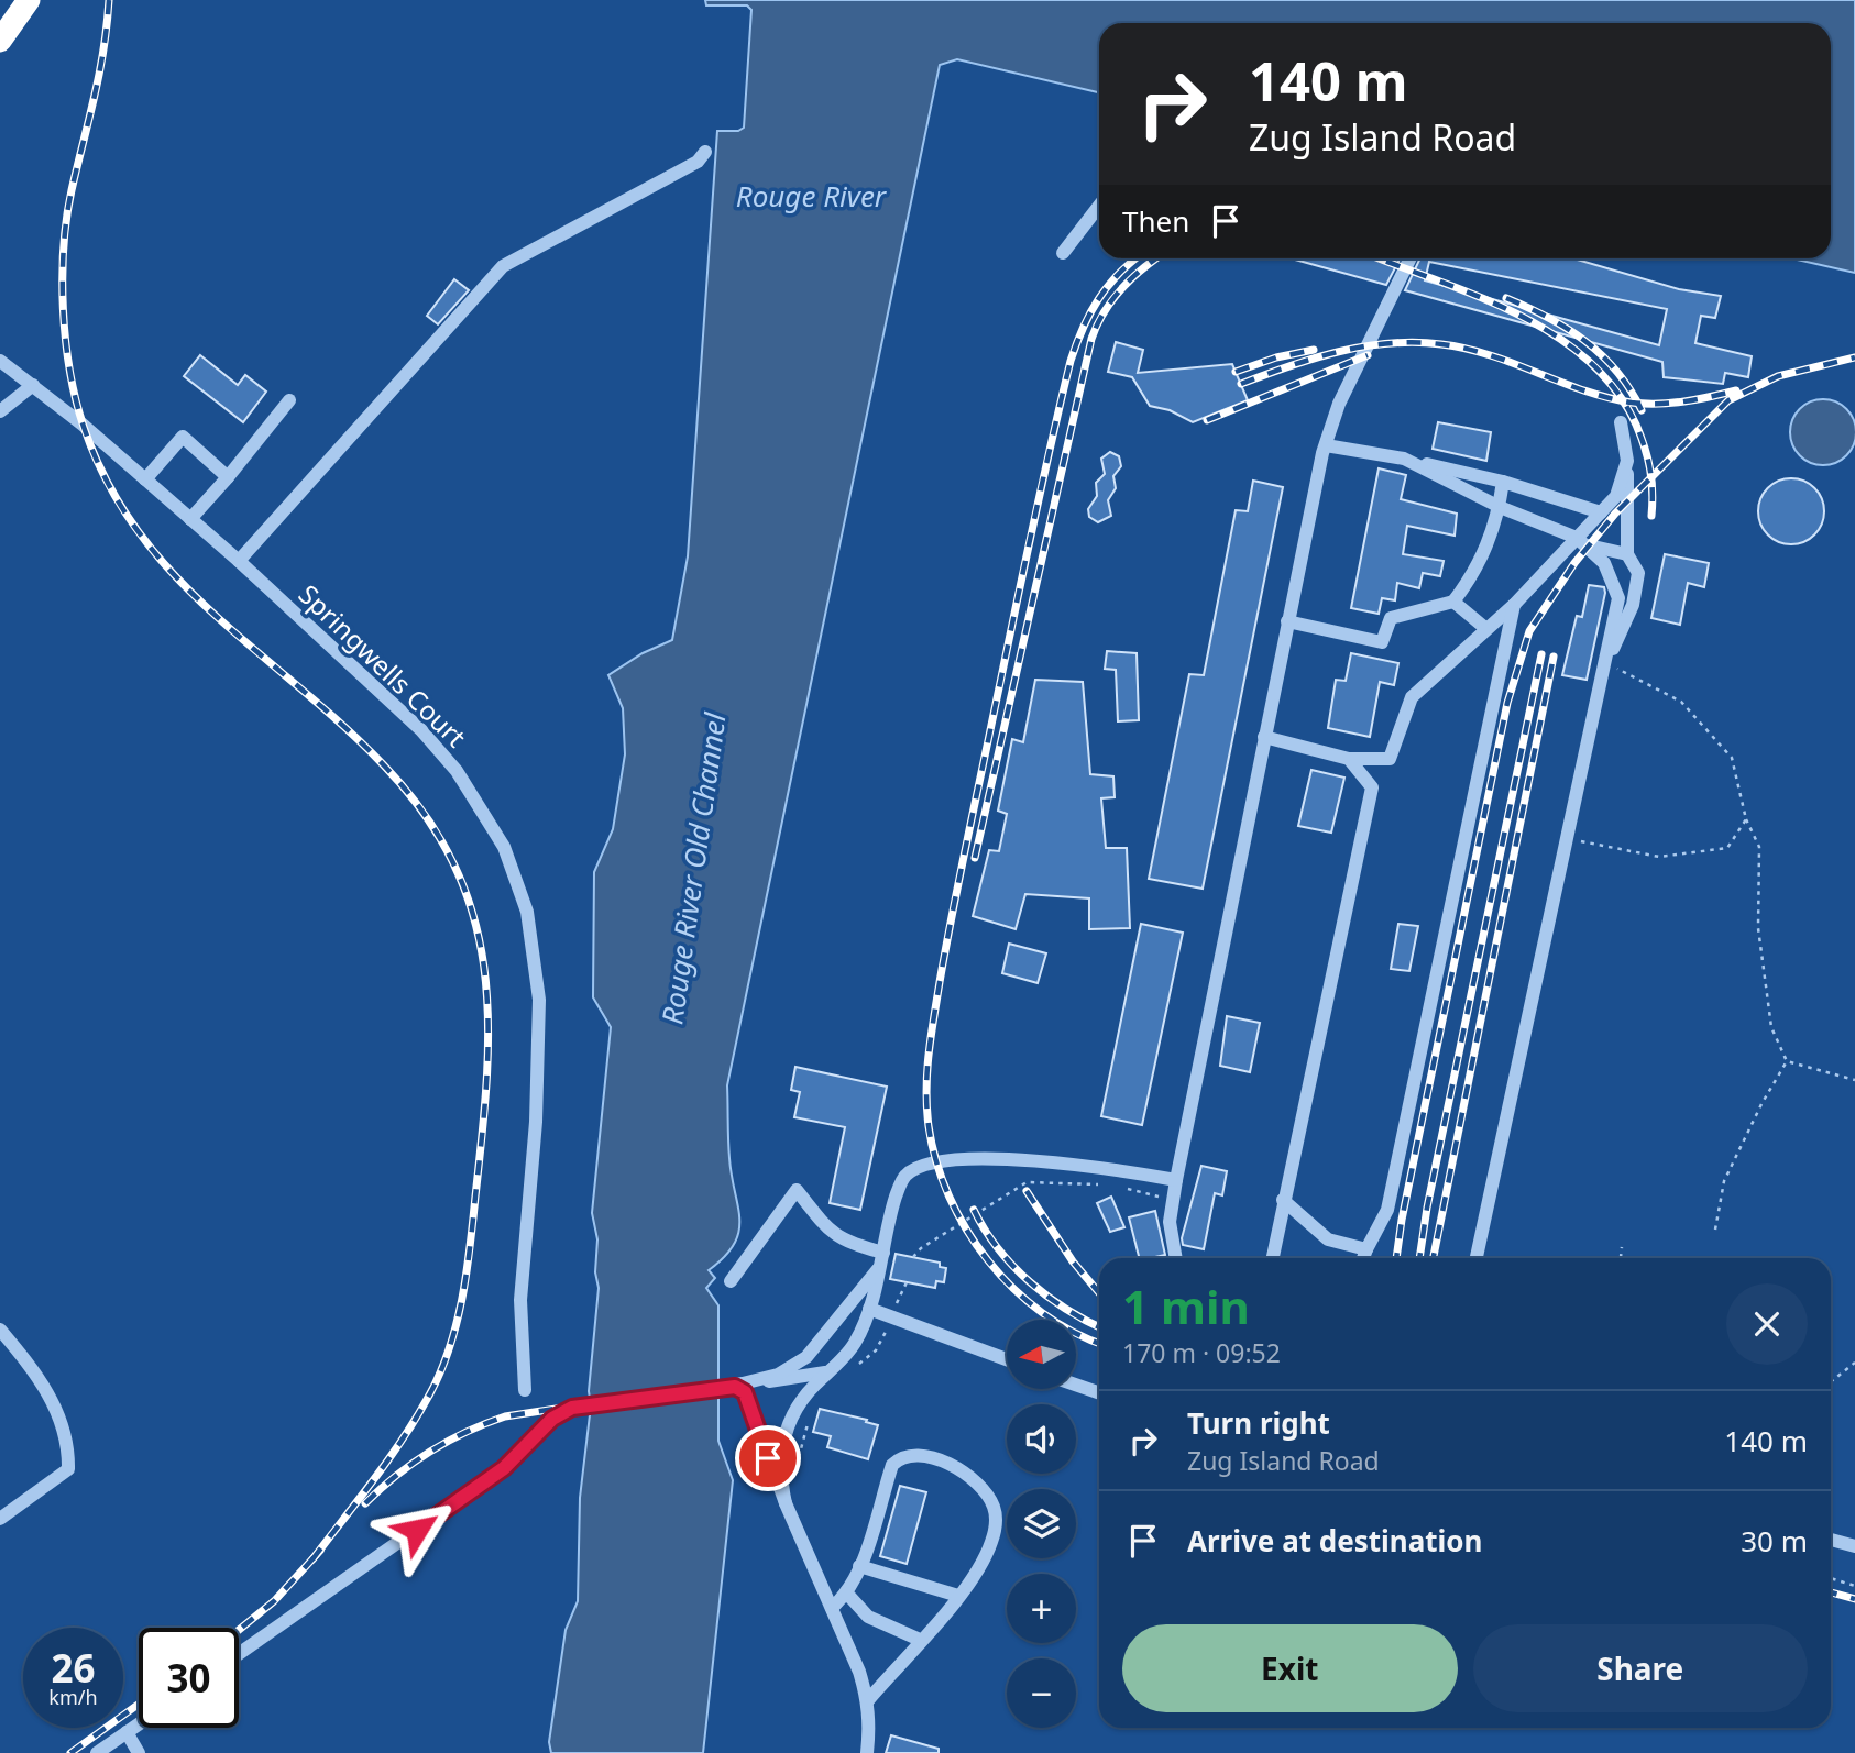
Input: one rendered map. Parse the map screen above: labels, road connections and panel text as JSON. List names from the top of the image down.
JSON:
{
  "streets": {
    "street": ["Springwells Court"]
  },
  "water": ["Rouge River", "Rouge River Old Channel"],
  "north": "left",
  "page": {
    "turn": ["140 m", "Zug Island Road"],
    "then": "Then",
    "heading": ["1 min", "170 m · 09:52"],
    "map_buttons": ["+", "−"],
    "list": [
      {
        "name": "Turn right",
        "note": "Zug Island Road",
        "value": "140 m"
      },
      {
        "name": "Arrive at destination",
        "value": "30 m"
      }
    ],
    "buttons": ["Exit", "Share"],
    "speed": "26 km/h",
    "limit": "30"
  }
}
